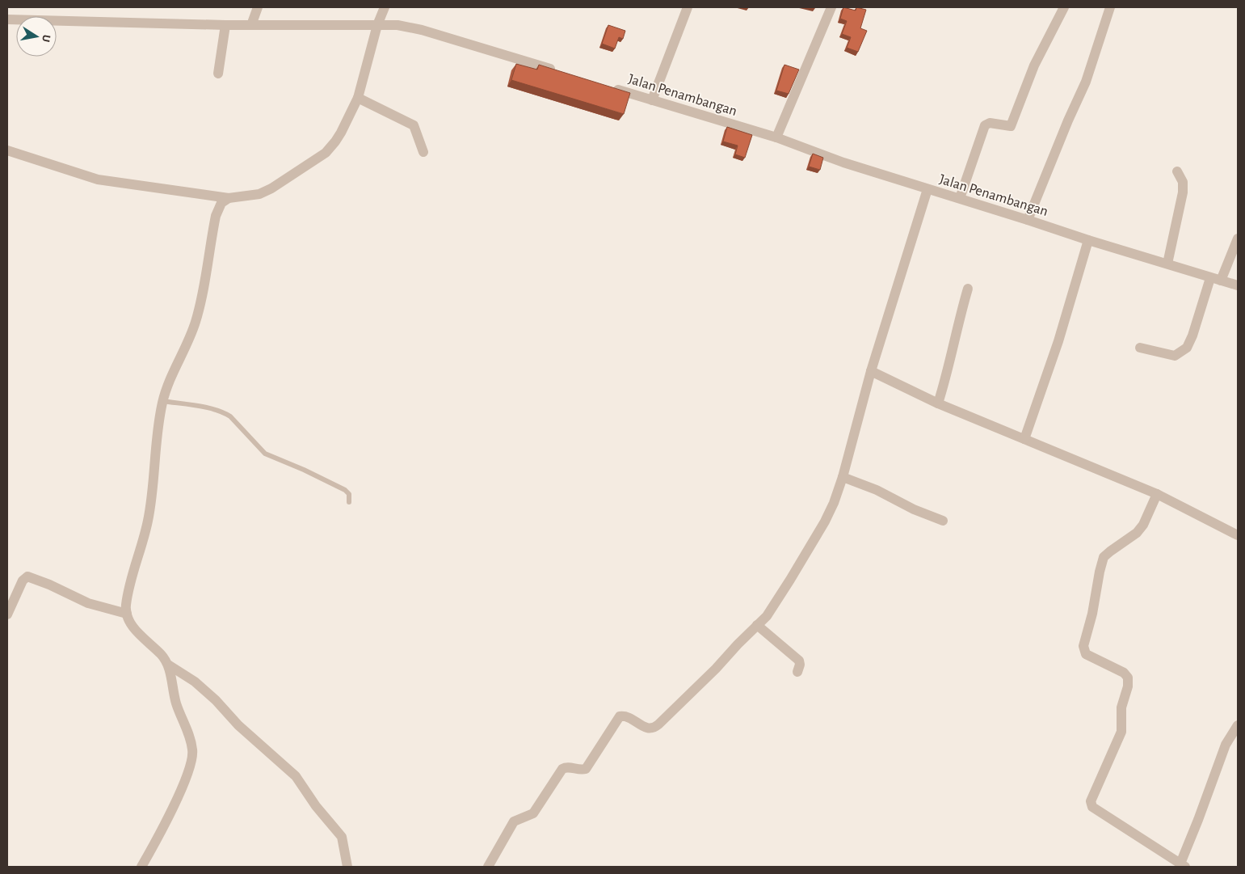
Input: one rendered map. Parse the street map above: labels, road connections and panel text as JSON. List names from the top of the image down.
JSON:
{
  "streets": {
    "street": ["Jalan Penambangan"]
  },
  "north": "right"
}
